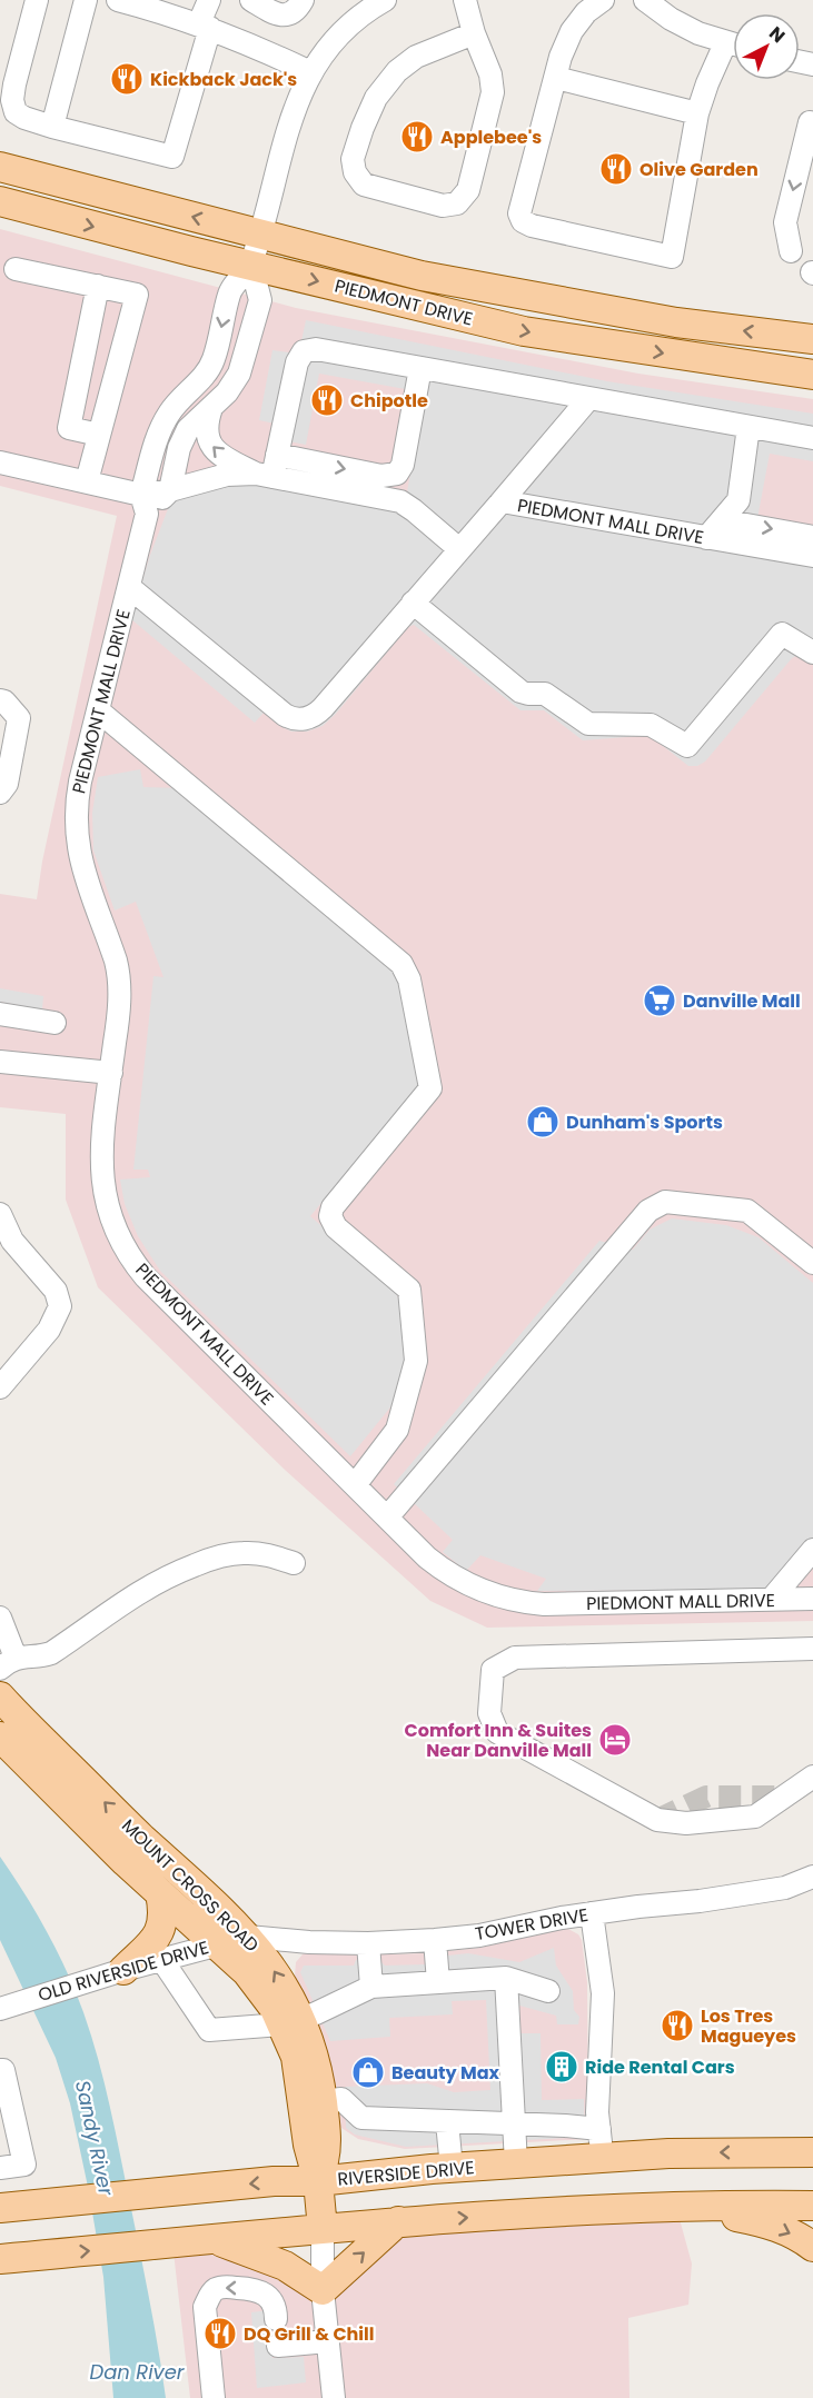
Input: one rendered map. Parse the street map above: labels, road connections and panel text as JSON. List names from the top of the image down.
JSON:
{
  "streets": {
    "main road": ["PIEDMONT DRIVE", "MOUNT CROSS ROAD", "RIVERSIDE DRIVE"],
    "street": ["PIEDMONT MALL DRIVE", "TOWER DRIVE", "OLD RIVERSIDE DRIVE"]
  },
  "crossings": [
    ["PIEDMONT DRIVE", "PIEDMONT MALL DRIVE"],
    ["MOUNT CROSS ROAD", "TOWER DRIVE"],
    ["MOUNT CROSS ROAD", "OLD RIVERSIDE DRIVE"],
    ["MOUNT CROSS ROAD", "RIVERSIDE DRIVE"],
    ["TOWER DRIVE", "OLD RIVERSIDE DRIVE"]
  ],
  "water": ["Sandy River", "Dan River"],
  "places": {
    "restaurant": [
      "Kickback Jack's",
      "Applebee's",
      "Olive Garden",
      "Chipotle",
      "Los Tres Magueyes",
      "DQ Grill & Chill"
    ],
    "supermarket": ["Danville Mall"],
    "shop": ["Dunham's Sports", "Beauty Max"],
    "hotel": ["Comfort Inn & Suites Near Danville Mall"],
    "building": ["Ride Rental Cars"]
  },
  "north": "top right"
}
